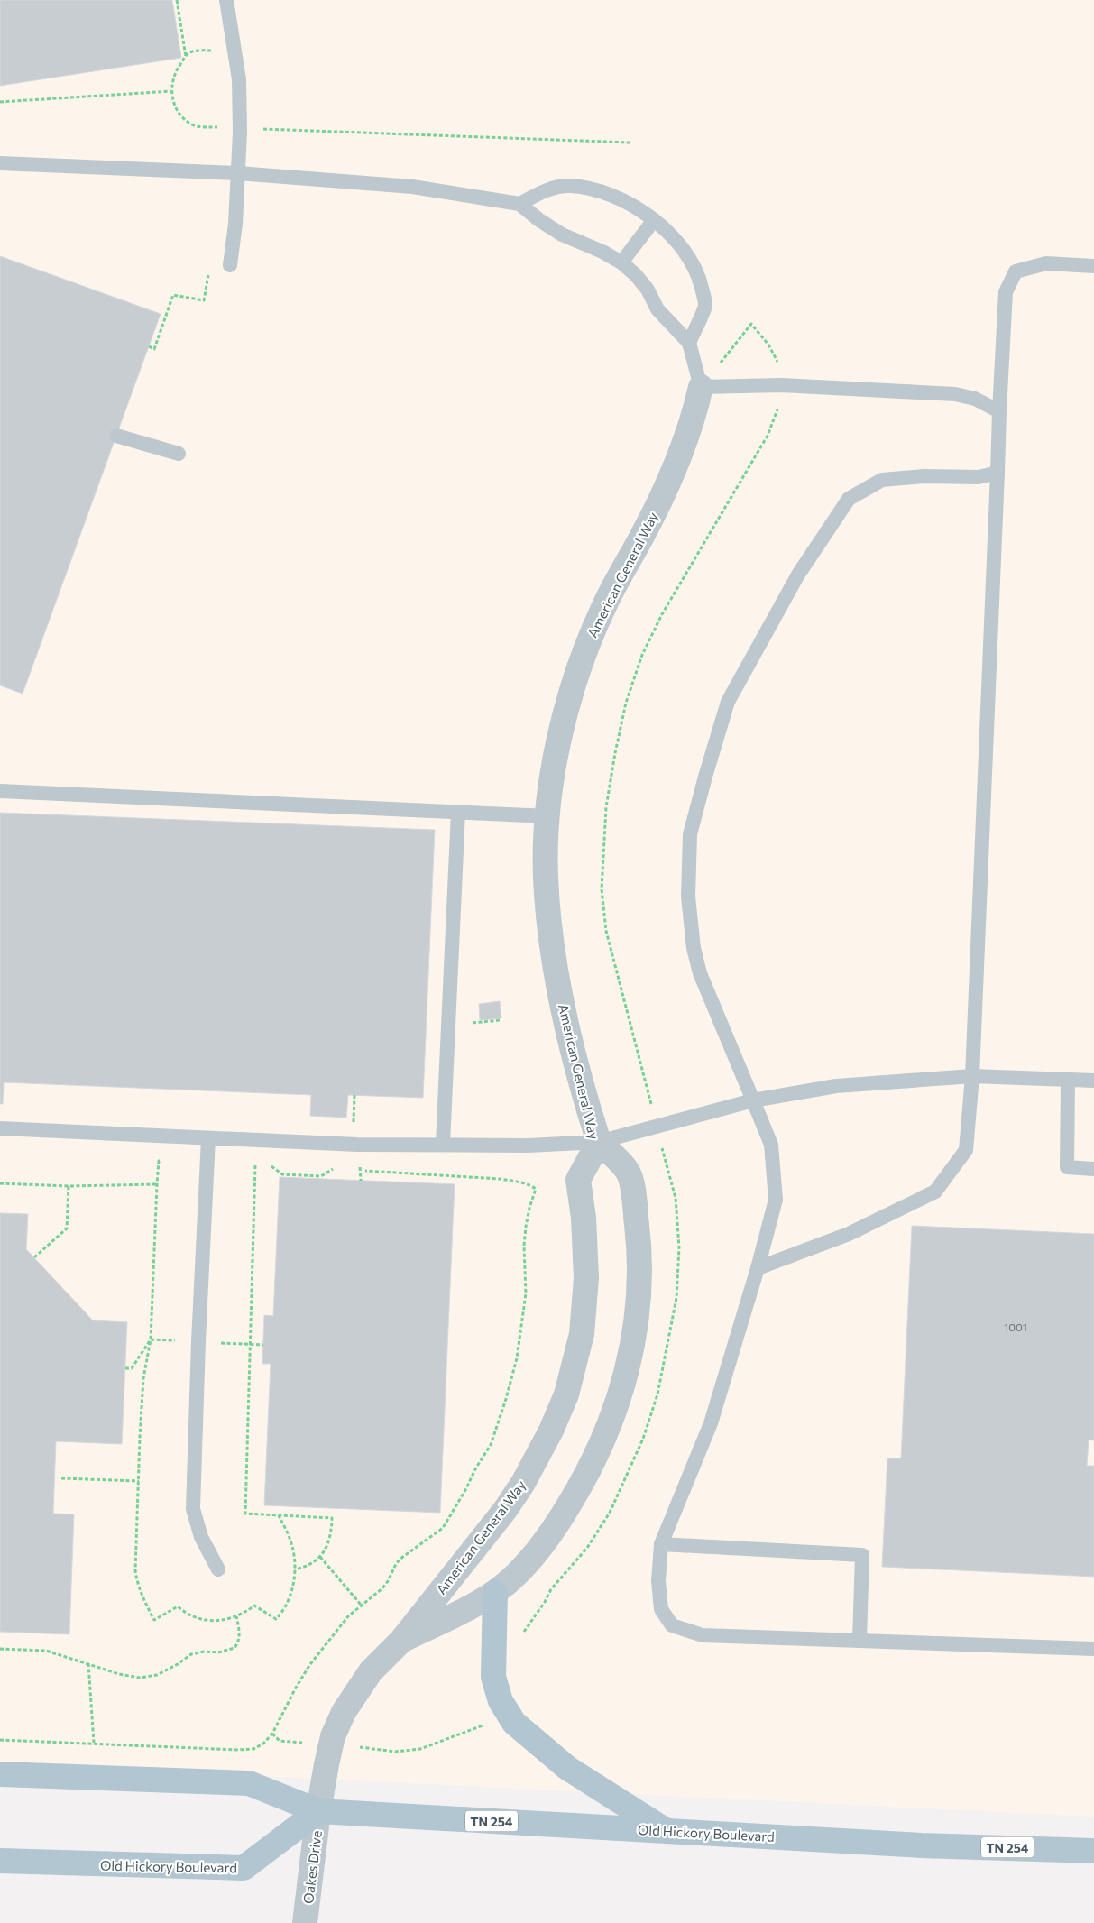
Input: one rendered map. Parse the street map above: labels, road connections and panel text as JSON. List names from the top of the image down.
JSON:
{
  "streets": {
    "main road": ["TN 254", "Old Hickory Boulevard"],
    "street": ["American General Way", "Oakes Drive"]
  },
  "crossings": [
    ["American General Way", "Old Hickory Boulevard"],
    ["American General Way", "Oakes Drive"],
    ["Old Hickory Boulevard", "Oakes Drive"]
  ],
  "house_numbers": ["1001"]
}
